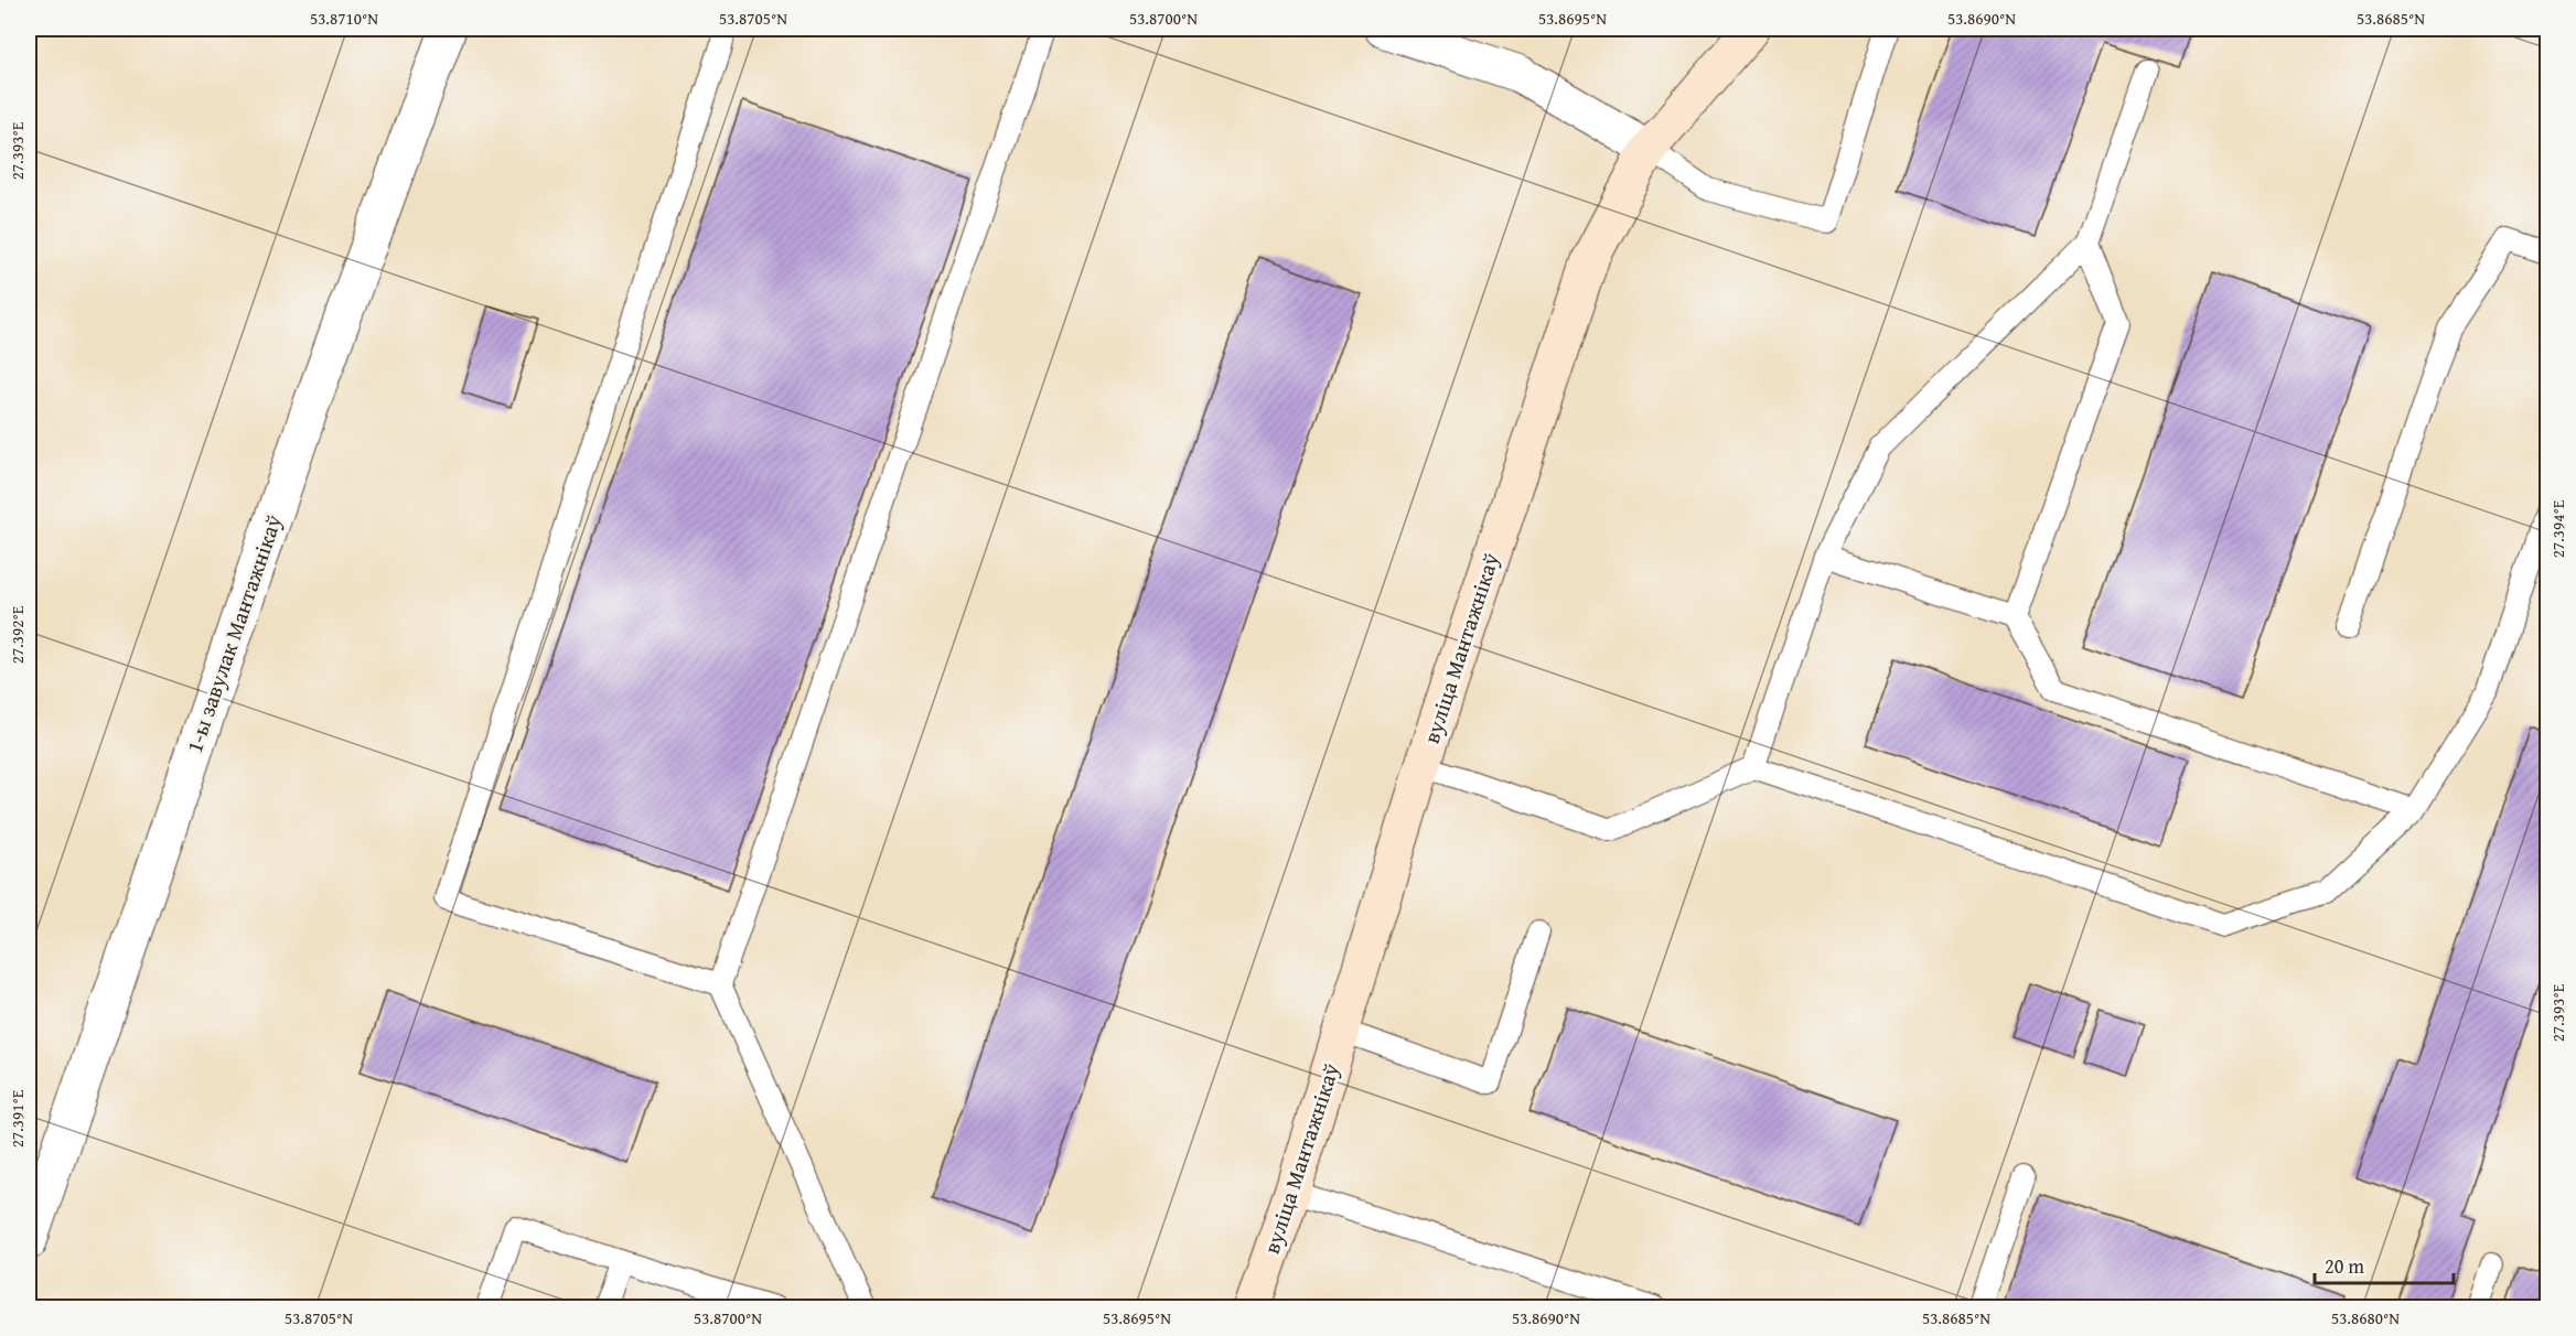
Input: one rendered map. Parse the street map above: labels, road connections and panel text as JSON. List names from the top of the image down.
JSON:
{
  "streets": {
    "street": ["1-ы завулак Мантажнікаў", "вуліца Мантажнікаў"]
  },
  "scale_bar": "20 m",
  "coordinates": [
    "53.8710°N",
    "53.8705°N",
    "53.8700°N",
    "53.8695°N",
    "53.8690°N",
    "53.8685°N",
    "27.393°E",
    "27.394°E",
    "27.392°E",
    "27.391°E",
    "53.8680°N"
  ]
}
